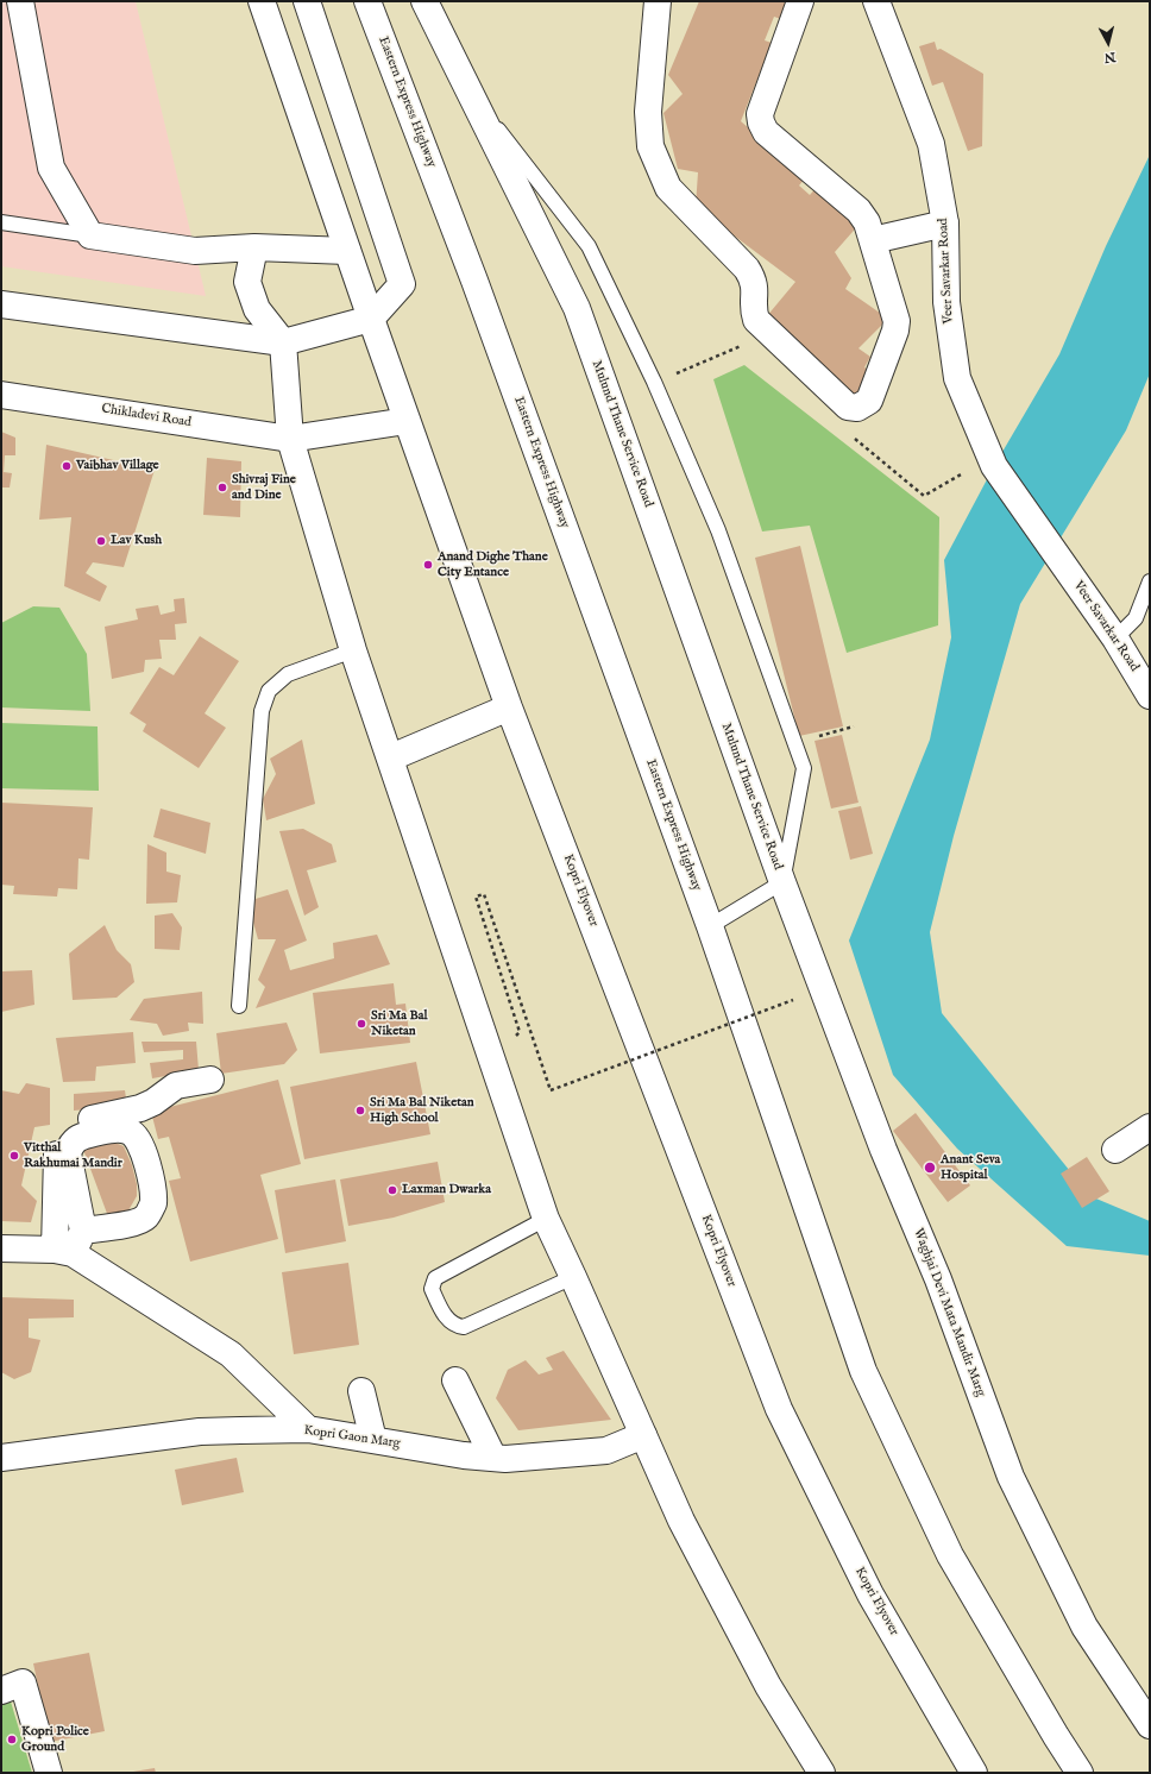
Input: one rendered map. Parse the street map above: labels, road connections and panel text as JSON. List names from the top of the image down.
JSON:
{
  "streets": {
    "main road": [
      "Eastern Express Highway",
      "Veer Savarkar Road",
      "Chikladevi Road",
      "Mulund Thane Service Road",
      "Kopri Flyover",
      "Waghjai Devi Mata Mandir Marg",
      "Kopri Gaon Marg"
    ]
  },
  "crossings": [
    ["Mulund Thane Service Road", "Waghjai Devi Mata Mandir Marg"]
  ],
  "places": [
    "Vaibhav Village",
    "Shivraj Fine and Dine",
    "Lav Kush",
    "Anand Dighe Thane City Entance",
    "Sri Ma Bal Niketan",
    "Sri Ma Bal Niketan High School",
    "Vitthal Rakhumai Mandir",
    "Anant Seva Hospital",
    "Laxman Dwarka",
    "Kopri Police Ground"
  ],
  "north": "bottom"
}
